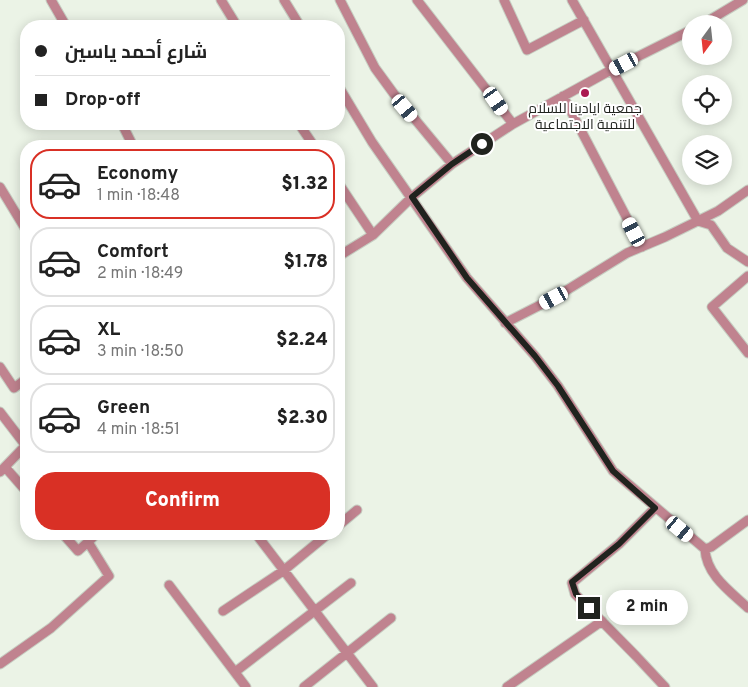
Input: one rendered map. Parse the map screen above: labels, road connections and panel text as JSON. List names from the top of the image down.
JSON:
{
  "places": ["جمعية ايادينا للسلام للتنمية الاجتماعية"],
  "north": "bottom",
  "page": {
    "banner": ["شارع أحمد ياسين", "Drop-off"],
    "list": [
      {
        "name": "Economy",
        "note": "1 min · 18:48",
        "value": "$1.32"
      },
      {
        "name": "Comfort",
        "note": "2 min · 18:49",
        "value": "$1.78"
      },
      {
        "name": "XL",
        "note": "3 min · 18:50",
        "value": "$2.24"
      },
      {
        "name": "Green",
        "note": "4 min · 18:51",
        "value": "$2.30"
      }
    ],
    "buttons": "Confirm",
    "bubble": "2 min"
  }
}
